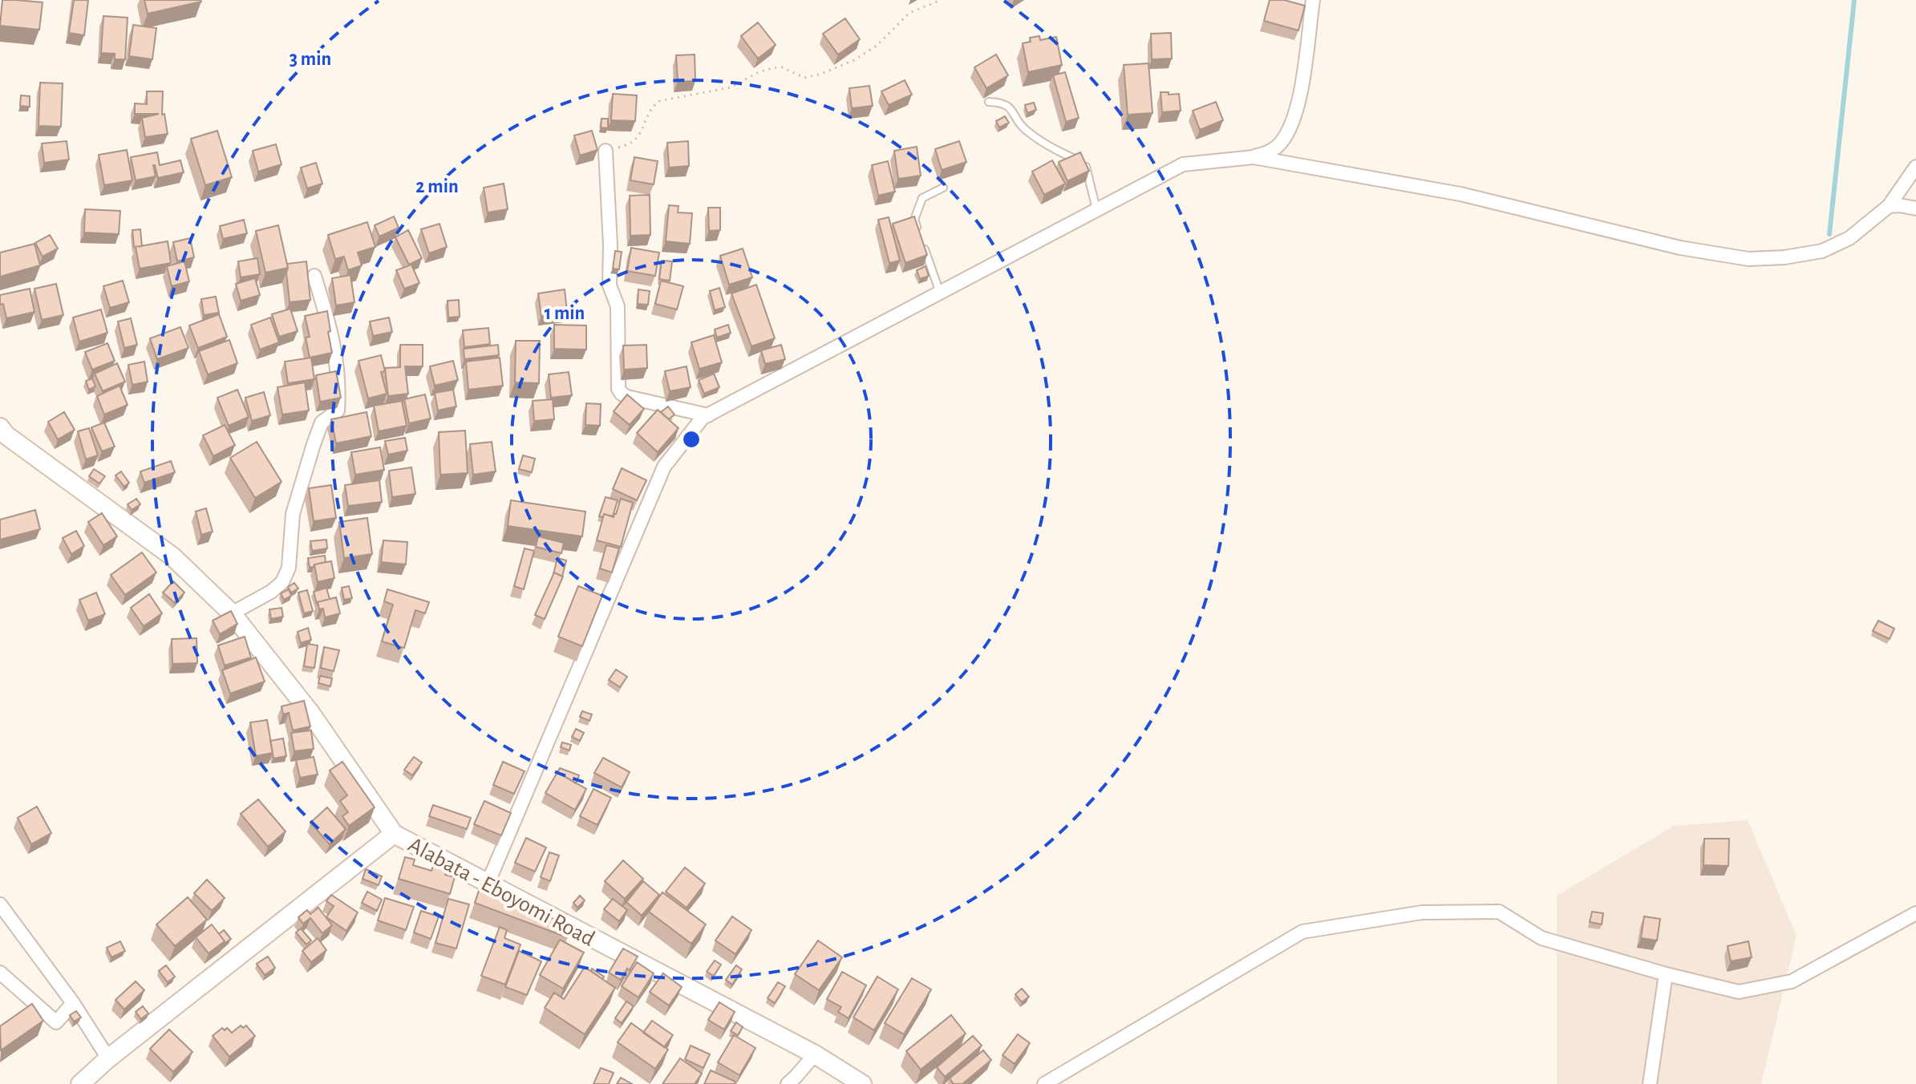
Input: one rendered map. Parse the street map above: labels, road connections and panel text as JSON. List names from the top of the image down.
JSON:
{
  "streets": {
    "main road": ["Alabata - Eboyomi Road"]
  },
  "rings": ["3 min", "2 min", "1 min"]
}
